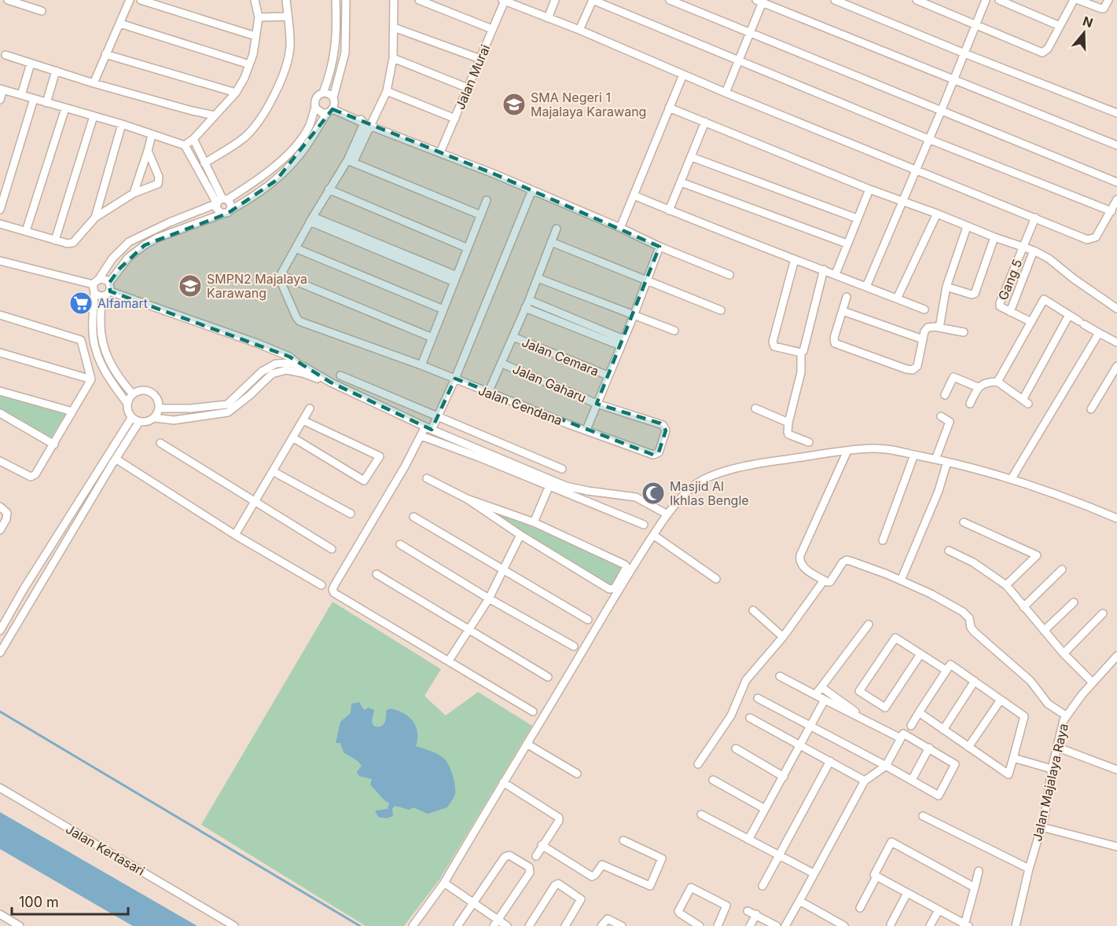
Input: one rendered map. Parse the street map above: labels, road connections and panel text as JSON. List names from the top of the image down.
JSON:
{
  "streets": {
    "street": [
      "Jalan Murai",
      "Gang 5",
      "Jalan Cemara",
      "Jalan Gaharu",
      "Jalan Cendana",
      "Jalan Majalaya Raya",
      "Jalan Kertasari"
    ]
  },
  "crossings": [
    ["Jalan Gaharu", "Jalan Cendana"]
  ],
  "places": {
    "school or university": ["SMA Negeri 1 Majalaya Karawang", "SMPN2 Majalaya Karawang"],
    "supermarket": ["Alfamart"],
    "mosque": ["Masjid Al Ikhlas Bengle"]
  },
  "scale_bar": "100 m",
  "north": "top"
}
